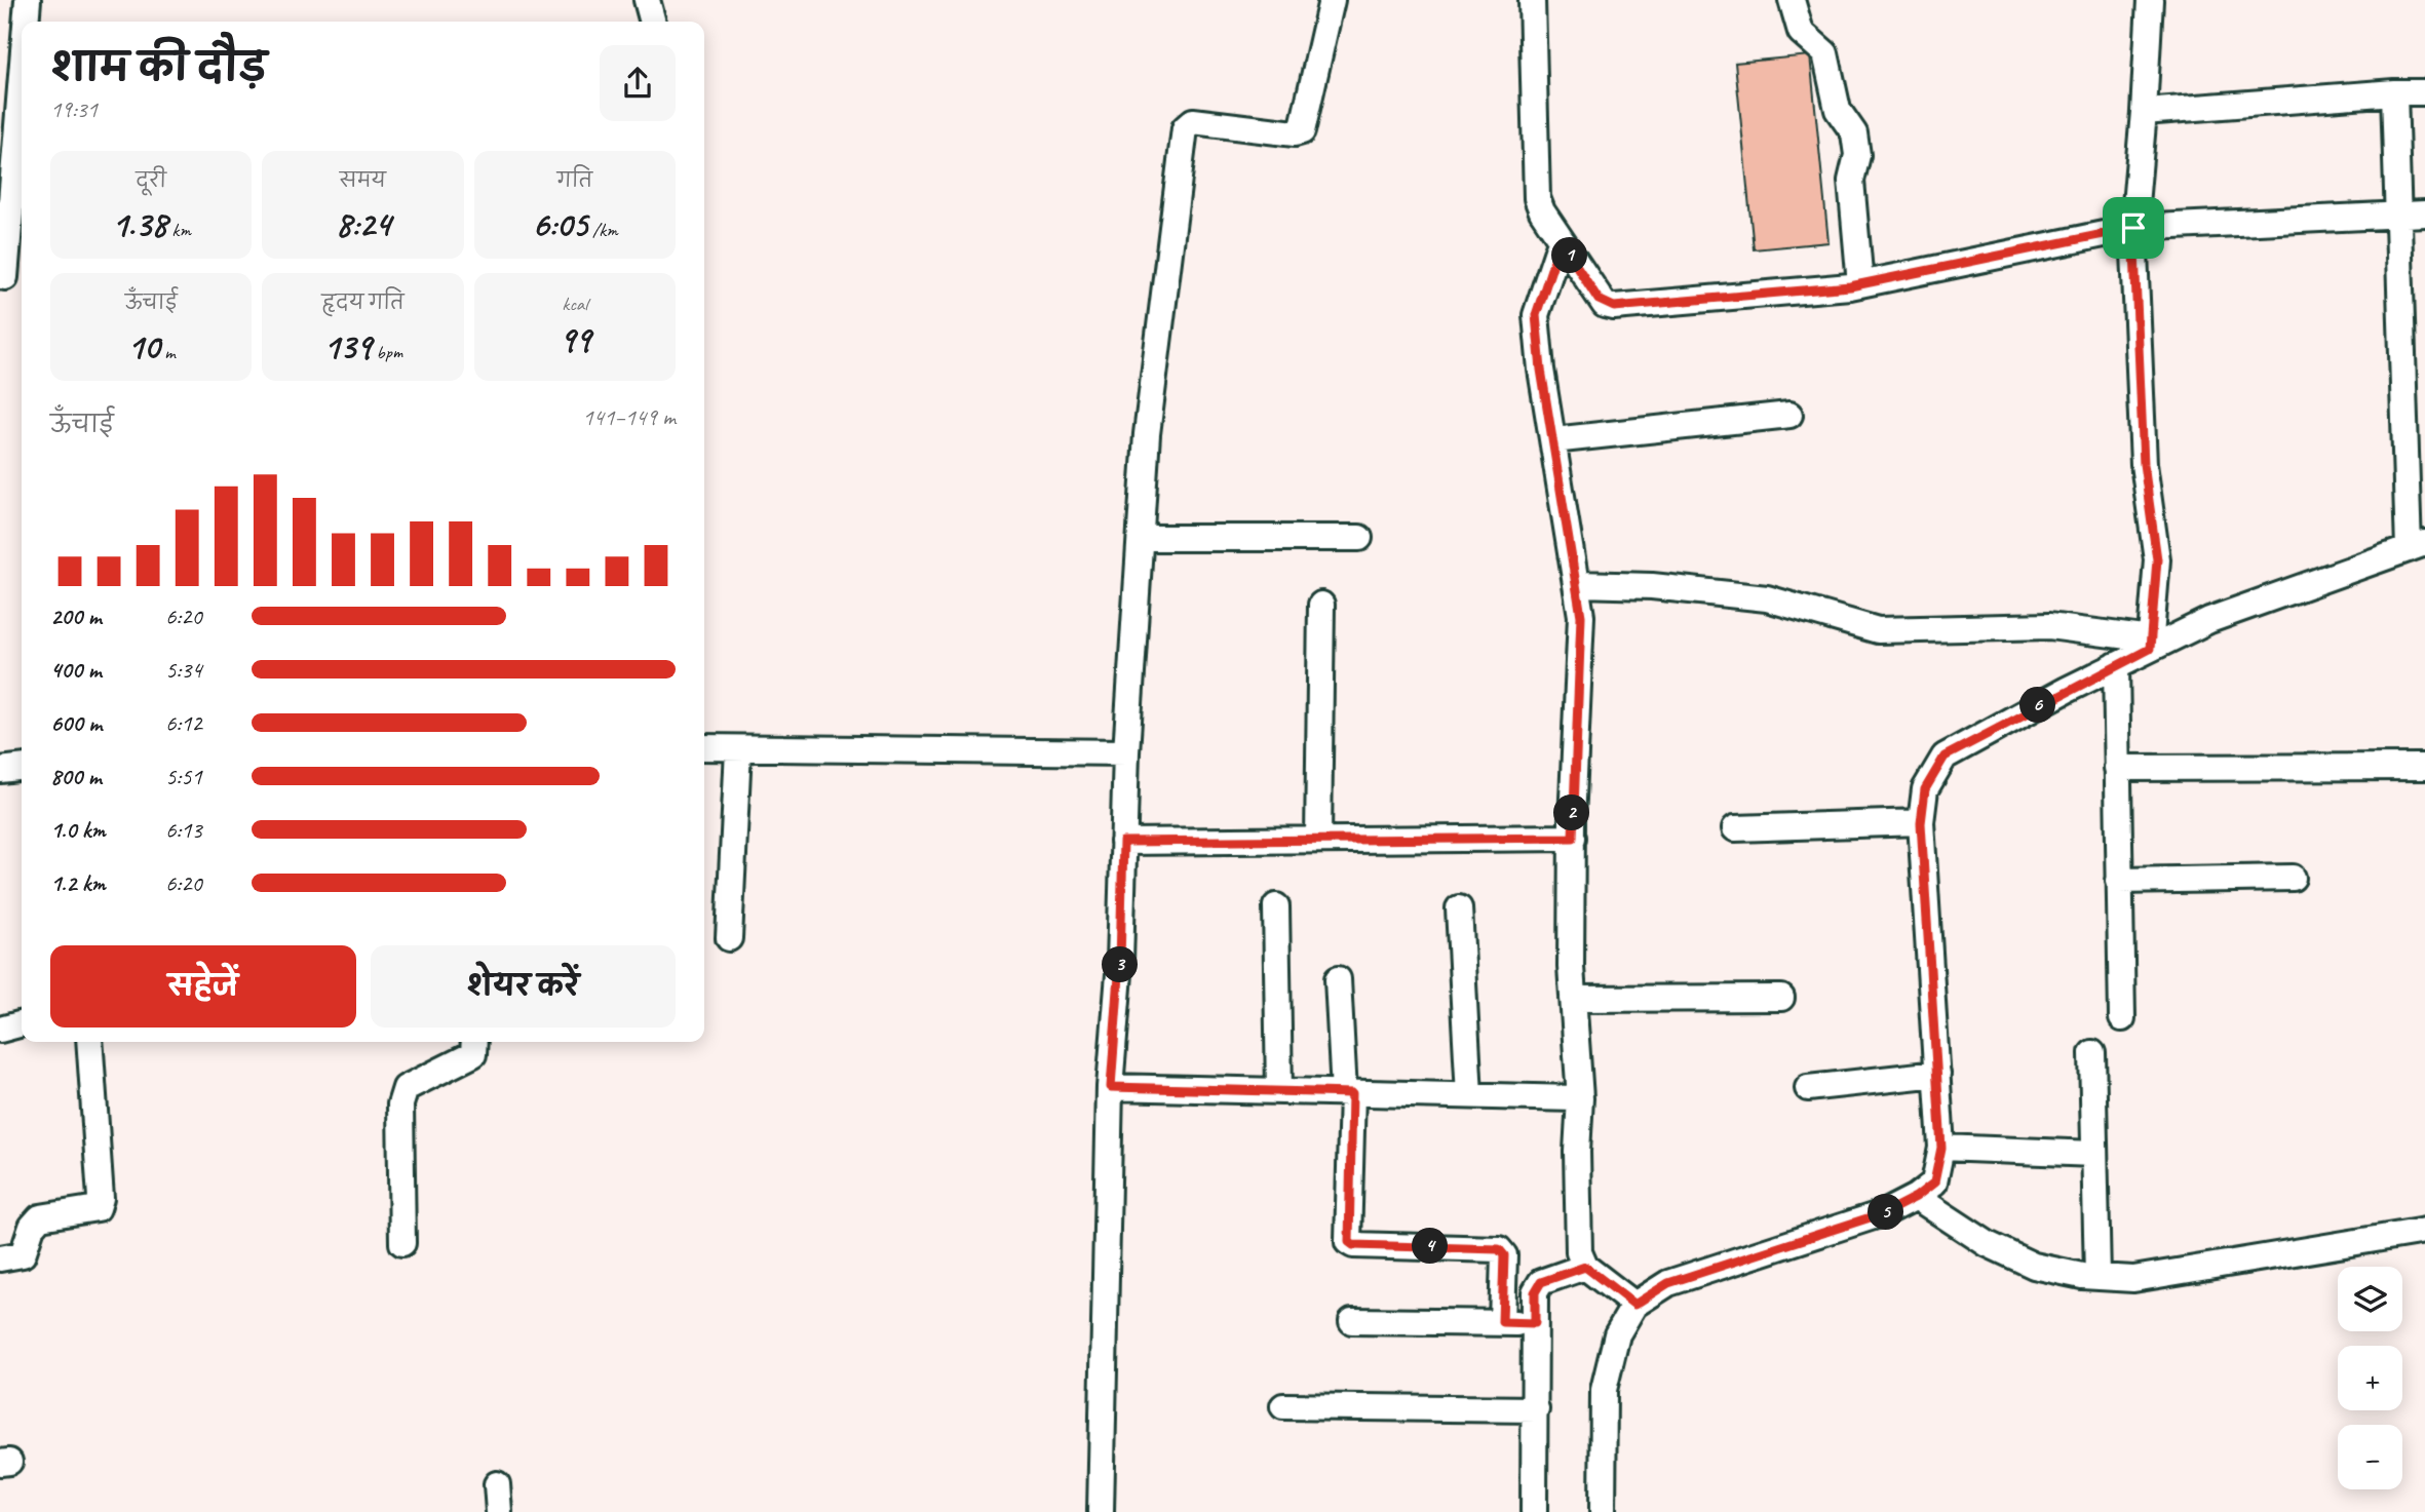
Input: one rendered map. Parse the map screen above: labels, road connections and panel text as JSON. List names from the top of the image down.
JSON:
{
  "page": {
    "heading": ["शाम की दौड़", "19:31"],
    "stats": [
      ["दूरी", "1.38 km"],
      ["समय", "8:24"],
      ["गति", "6:05 /km"],
      ["ऊँचाई", "10 m"],
      ["हृदय गति", "139 bpm"],
      ["kcal", "99"]
    ],
    "pins": [
      "1",
      "6",
      "2",
      "3",
      "5",
      "4"
    ],
    "chart": ["ऊँचाई", "141–149 m"],
    "list": [
      {
        "name": "200 m",
        "note": "6:20"
      },
      {
        "name": "400 m",
        "note": "5:34"
      },
      {
        "name": "600 m",
        "note": "6:12"
      },
      {
        "name": "800 m",
        "note": "5:51"
      },
      {
        "name": "1.0 km",
        "note": "6:13"
      },
      {
        "name": "1.2 km",
        "note": "6:20"
      }
    ],
    "buttons": ["सहेजें", "शेयर करें"],
    "map_buttons": ["+", "−"]
  }
}
